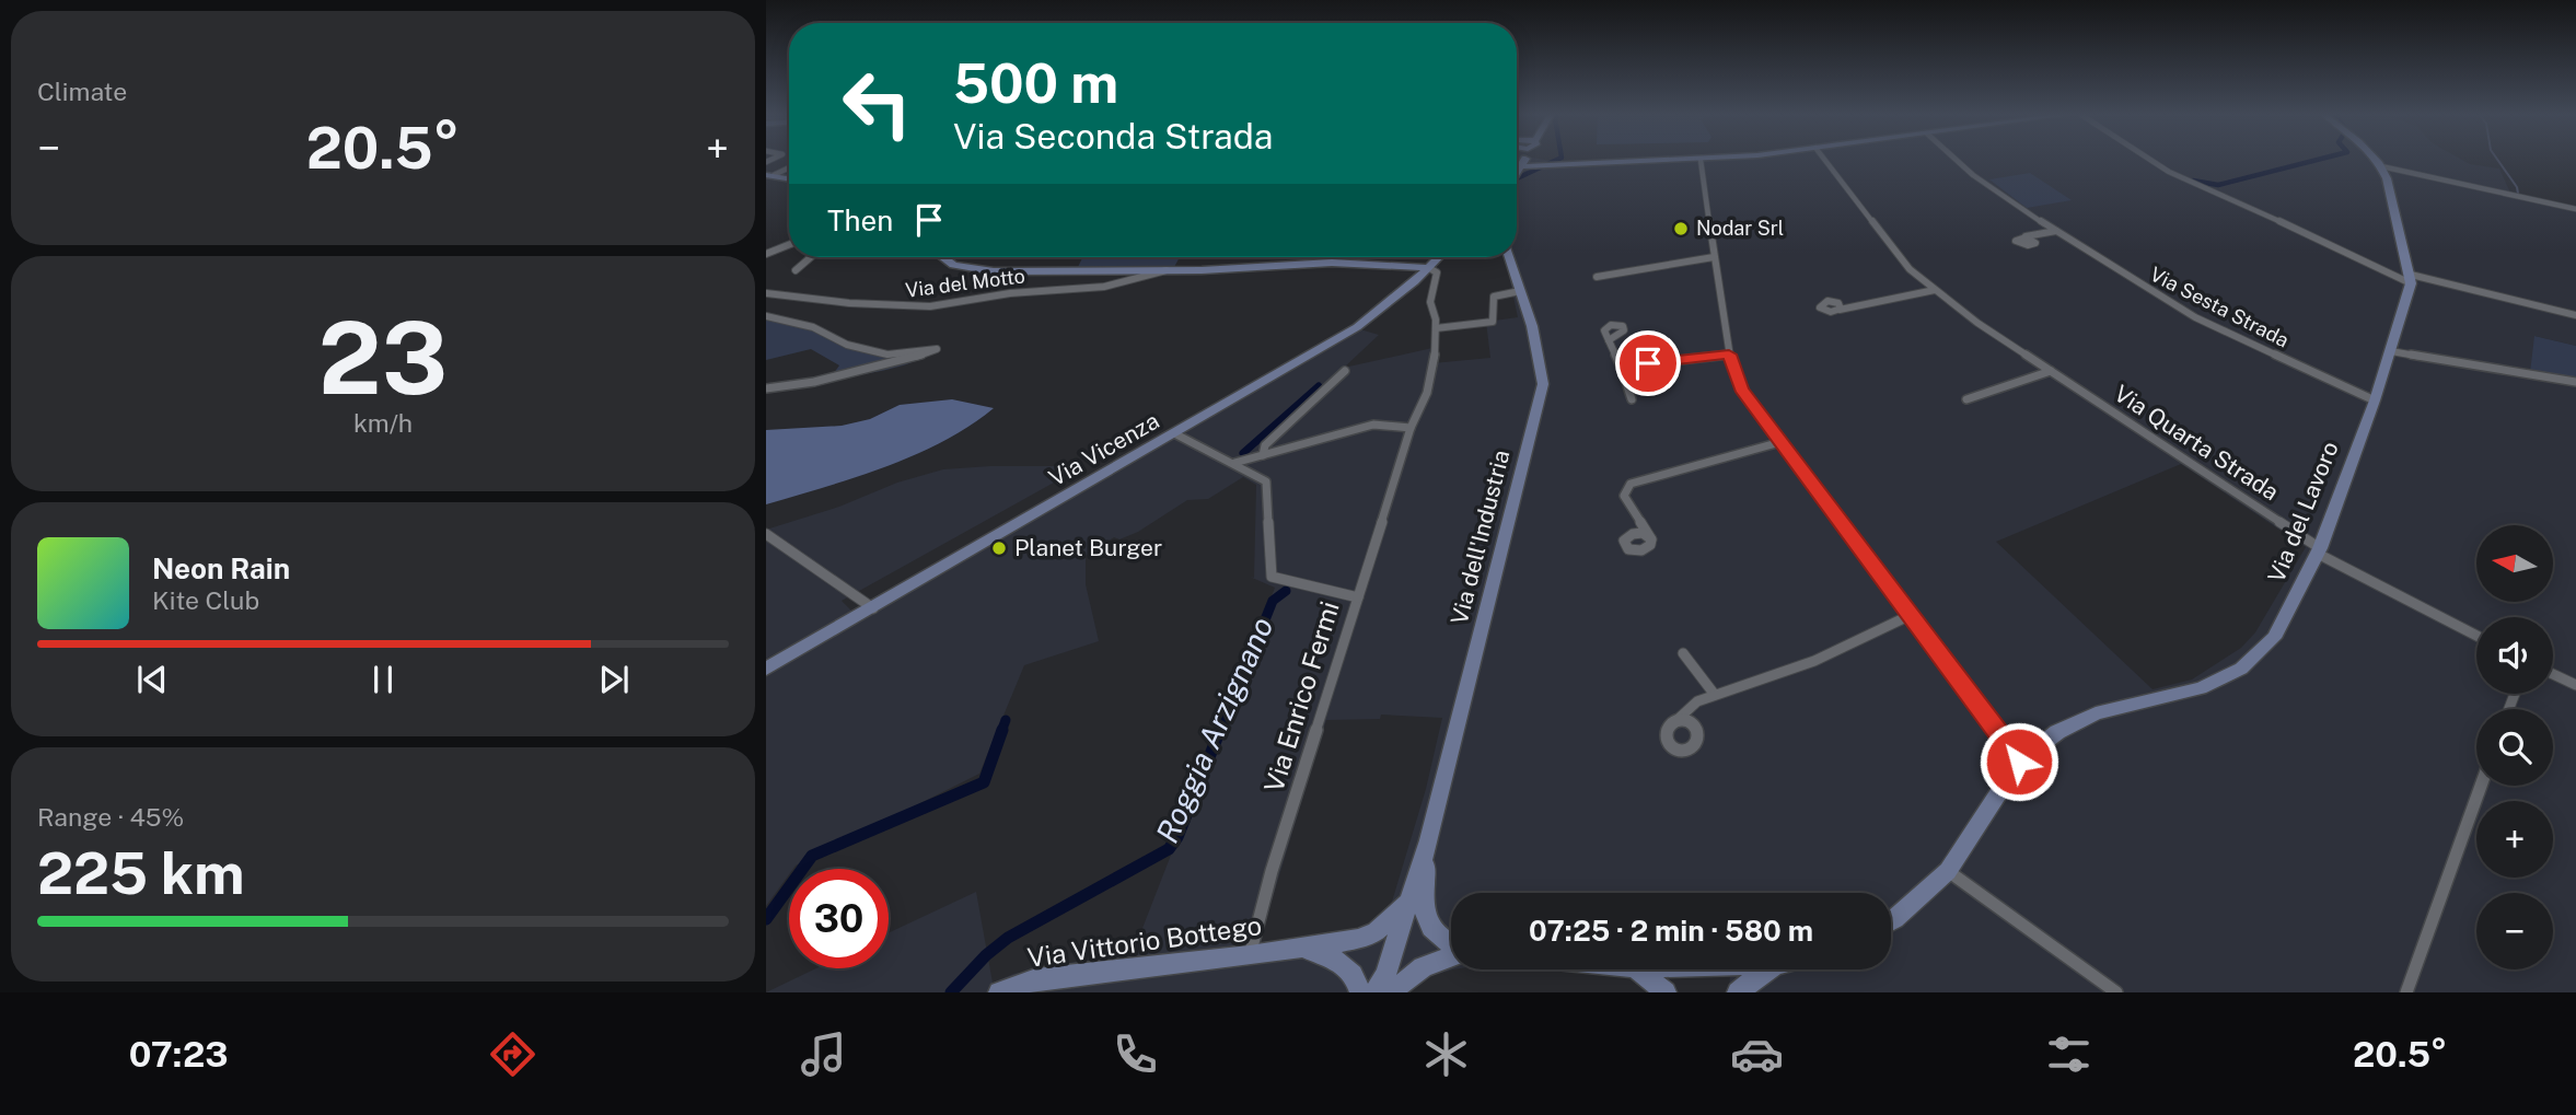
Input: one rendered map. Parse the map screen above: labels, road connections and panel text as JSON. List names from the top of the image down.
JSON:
{
  "streets": {
    "street": [
      "Via del Motto",
      "Via Sesta Strada",
      "Via Quarta Strada",
      "Via Vicenza",
      "Via del Lavoro",
      "Via dell'Industria",
      "Via Enrico Fermi",
      "Via Vittorio Bottego"
    ]
  },
  "crossings": [
    ["Via Sesta Strada", "Via del Lavoro"],
    ["Via Quarta Strada", "Via del Lavoro"],
    ["Via Vicenza", "Via Enrico Fermi"],
    ["Via dell'Industria", "Via Vittorio Bottego"],
    ["Via Enrico Fermi", "Via Vittorio Bottego"]
  ],
  "water": ["Roggia Arzignano"],
  "places": ["Nodar Srl", "Planet Burger"],
  "north": "left",
  "page": {
    "tile": [
      "Climate",
      ["23", "km/h"],
      ["Range · 45%", "225 km"]
    ],
    "turn": ["500 m", "Via Seconda Strada"],
    "heat": ["−", "20.5°", "+"],
    "then": "Then",
    "map_buttons": ["+", "−"],
    "song": ["Neon Rain", "Kite Club"],
    "limit": "30",
    "trip": "07:25 · 2 min · 580 m",
    "tabs": ["07:23", "20.5°"]
  }
}
